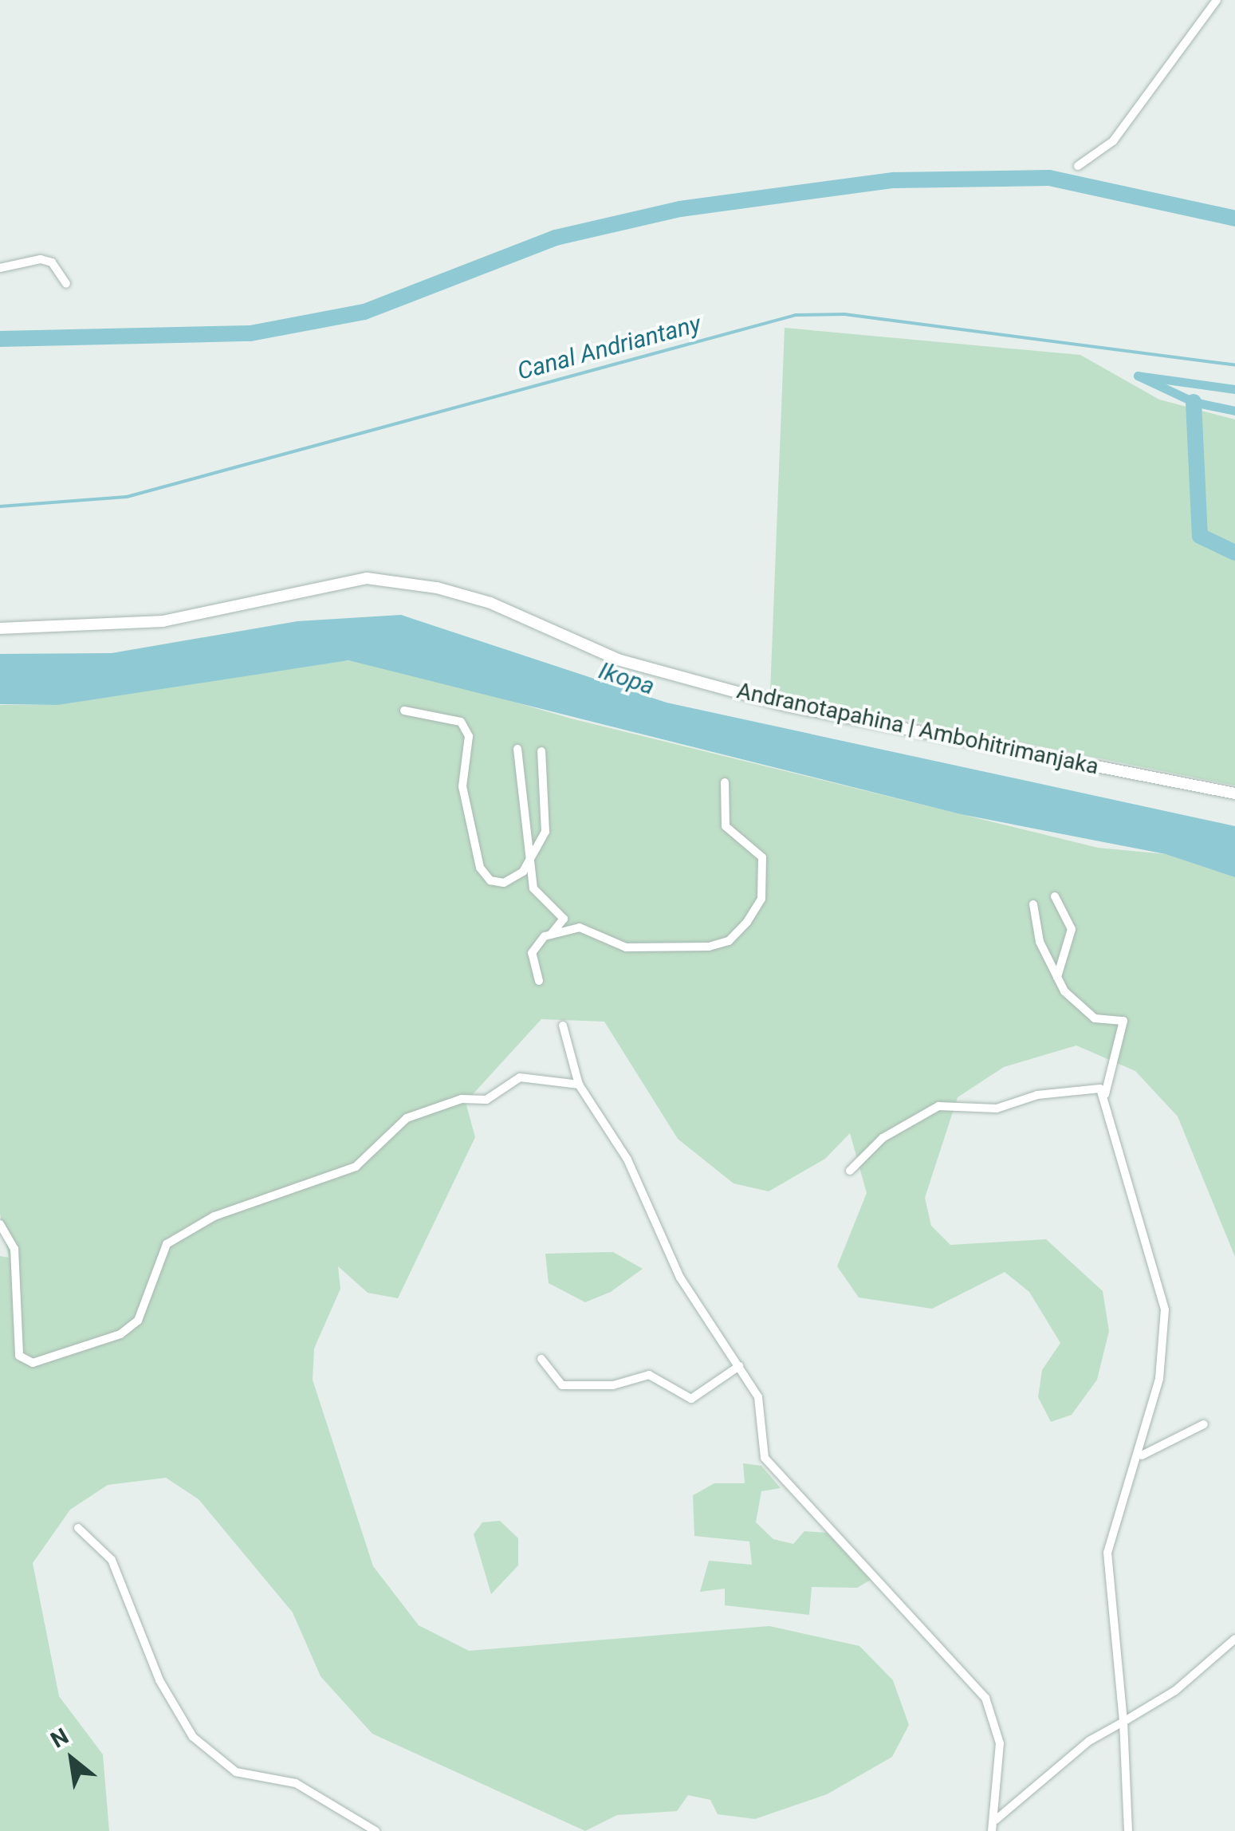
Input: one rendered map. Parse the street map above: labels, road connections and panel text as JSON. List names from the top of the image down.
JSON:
{
  "streets": {
    "main road": ["Andranotapahina | Ambohitrimanjaka"]
  },
  "water": ["Canal Andriantany", "Ikopa"],
  "north": "top left"
}
